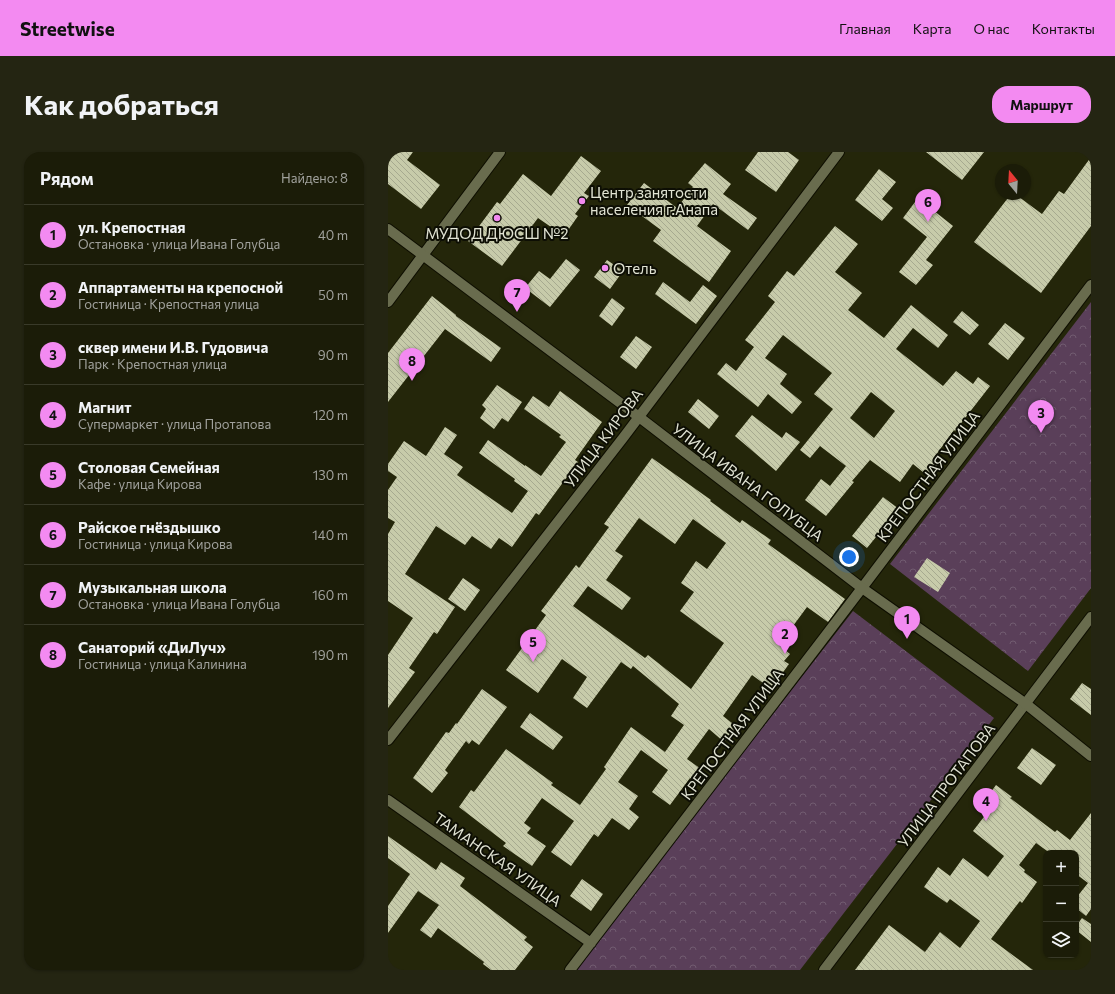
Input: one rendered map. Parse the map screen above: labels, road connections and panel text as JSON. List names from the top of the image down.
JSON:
{
  "streets": {
    "street": [
      "УЛИЦА КИРОВА",
      "КРЕПОСТНАЯ УЛИЦА",
      "УЛИЦА ИВАНА ГОЛУБЦА",
      "УЛИЦА ПРОТАПОВА",
      "ТАМАНСКАЯ УЛИЦА"
    ]
  },
  "crossings": [
    ["УЛИЦА КИРОВА", "УЛИЦА ИВАНА ГОЛУБЦА"],
    ["КРЕПОСТНАЯ УЛИЦА", "УЛИЦА ИВАНА ГОЛУБЦА"],
    ["КРЕПОСТНАЯ УЛИЦА", "ТАМАНСКАЯ УЛИЦА"],
    ["УЛИЦА ИВАНА ГОЛУБЦА", "УЛИЦА ПРОТАПОВА"]
  ],
  "places": ["Центр занятости населения г.Анапа", "МУДОД ДЮСШ №2", "Отель"],
  "north": "top",
  "page": {
    "header": "Streetwise",
    "nav": [
      "Главная",
      "Карта",
      "О нас",
      "Контакты"
    ],
    "buttons": "Маршрут",
    "title": "Как добраться",
    "heading": ["Рядом", "Найдено: 8"],
    "pins": [
      "6",
      "7",
      "8",
      "3",
      "1",
      "2",
      "5",
      "4"
    ],
    "list": [
      {
        "mark": "1",
        "name": "ул. Крепостная",
        "note": "Остановка · улица Ивана Голубца",
        "value": "40 m"
      },
      {
        "mark": "2",
        "name": "Аппартаменты на крепосной",
        "note": "Гостиница · Крепостная улица",
        "value": "50 m"
      },
      {
        "mark": "3",
        "name": "сквер имени И.В. Гудовича",
        "note": "Парк · Крепостная улица",
        "value": "90 m"
      },
      {
        "mark": "4",
        "name": "Магнит",
        "note": "Супермаркет · улица Протапова",
        "value": "120 m"
      },
      {
        "mark": "5",
        "name": "Столовая Семейная",
        "note": "Кафе · улица Кирова",
        "value": "130 m"
      },
      {
        "mark": "6",
        "name": "Райское гнёздышко",
        "note": "Гостиница · улица Кирова",
        "value": "140 m"
      },
      {
        "mark": "7",
        "name": "Музыкальная школа",
        "note": "Остановка · улица Ивана Голубца",
        "value": "160 m"
      },
      {
        "mark": "8",
        "name": "Санаторий «ДиЛуч»",
        "note": "Гостиница · улица Калинина",
        "value": "190 m"
      }
    ],
    "map_buttons": ["+", "−"]
  }
}
